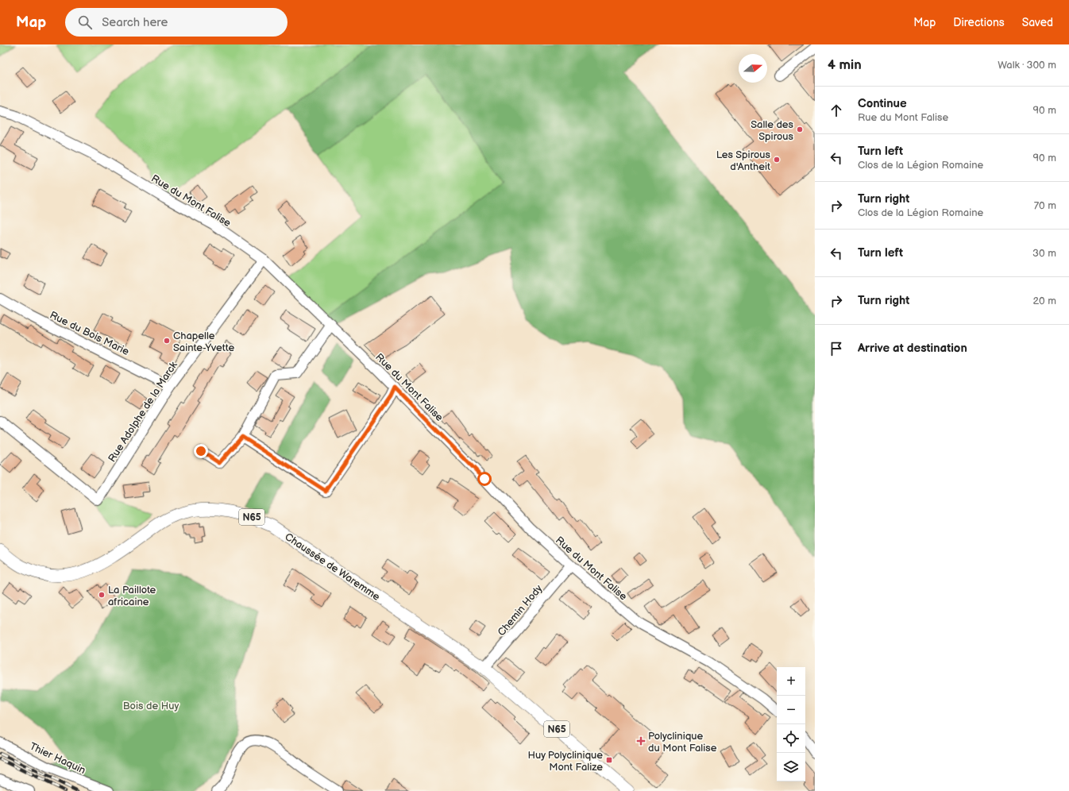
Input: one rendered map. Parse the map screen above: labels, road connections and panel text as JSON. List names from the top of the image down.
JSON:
{
  "streets": {
    "main road": ["N65", "Chaussée de Waremme"],
    "street": [
      "Rue du Mont Falise",
      "Rue du Bois Marie",
      "Rue Adolphe de la Marck",
      "Chemin Hody",
      "Thier Haquin"
    ]
  },
  "crossings": [
    ["Rue du Mont Falise", "Rue Adolphe de la Marck"],
    ["Rue du Mont Falise", "Chemin Hody"],
    ["Rue du Bois Marie", "Rue Adolphe de la Marck"],
    ["Chaussée de Waremme", "Chemin Hody"]
  ],
  "parks": ["Bois de Huy"],
  "places": {
    "other": [
      "Salle des Spirous",
      "Les Spirous d'Antheit",
      "Chapelle Sainte-Yvette",
      "La Paillote africaine"
    ],
    "health": ["Polyclinique du Mont Falise"],
    "transit": ["Huy Polyclinique Mont Falize"]
  },
  "north": "right",
  "page": {
    "header": "Map",
    "search": "Search here",
    "nav": ["Map", "Directions", "Saved"],
    "heading": ["4 min", "Walk · 300 m"],
    "list": [
      ["Continue", "Rue du Mont Falise", "90 m"],
      ["Turn left", "Clos de la Légion Romaine", "90 m"],
      ["Turn right", "Clos de la Légion Romaine", "70 m"],
      ["Turn left", "30 m"],
      ["Turn right", "20 m"],
      "Arrive at destination"
    ],
    "map_buttons": ["+", "−"]
  }
}
